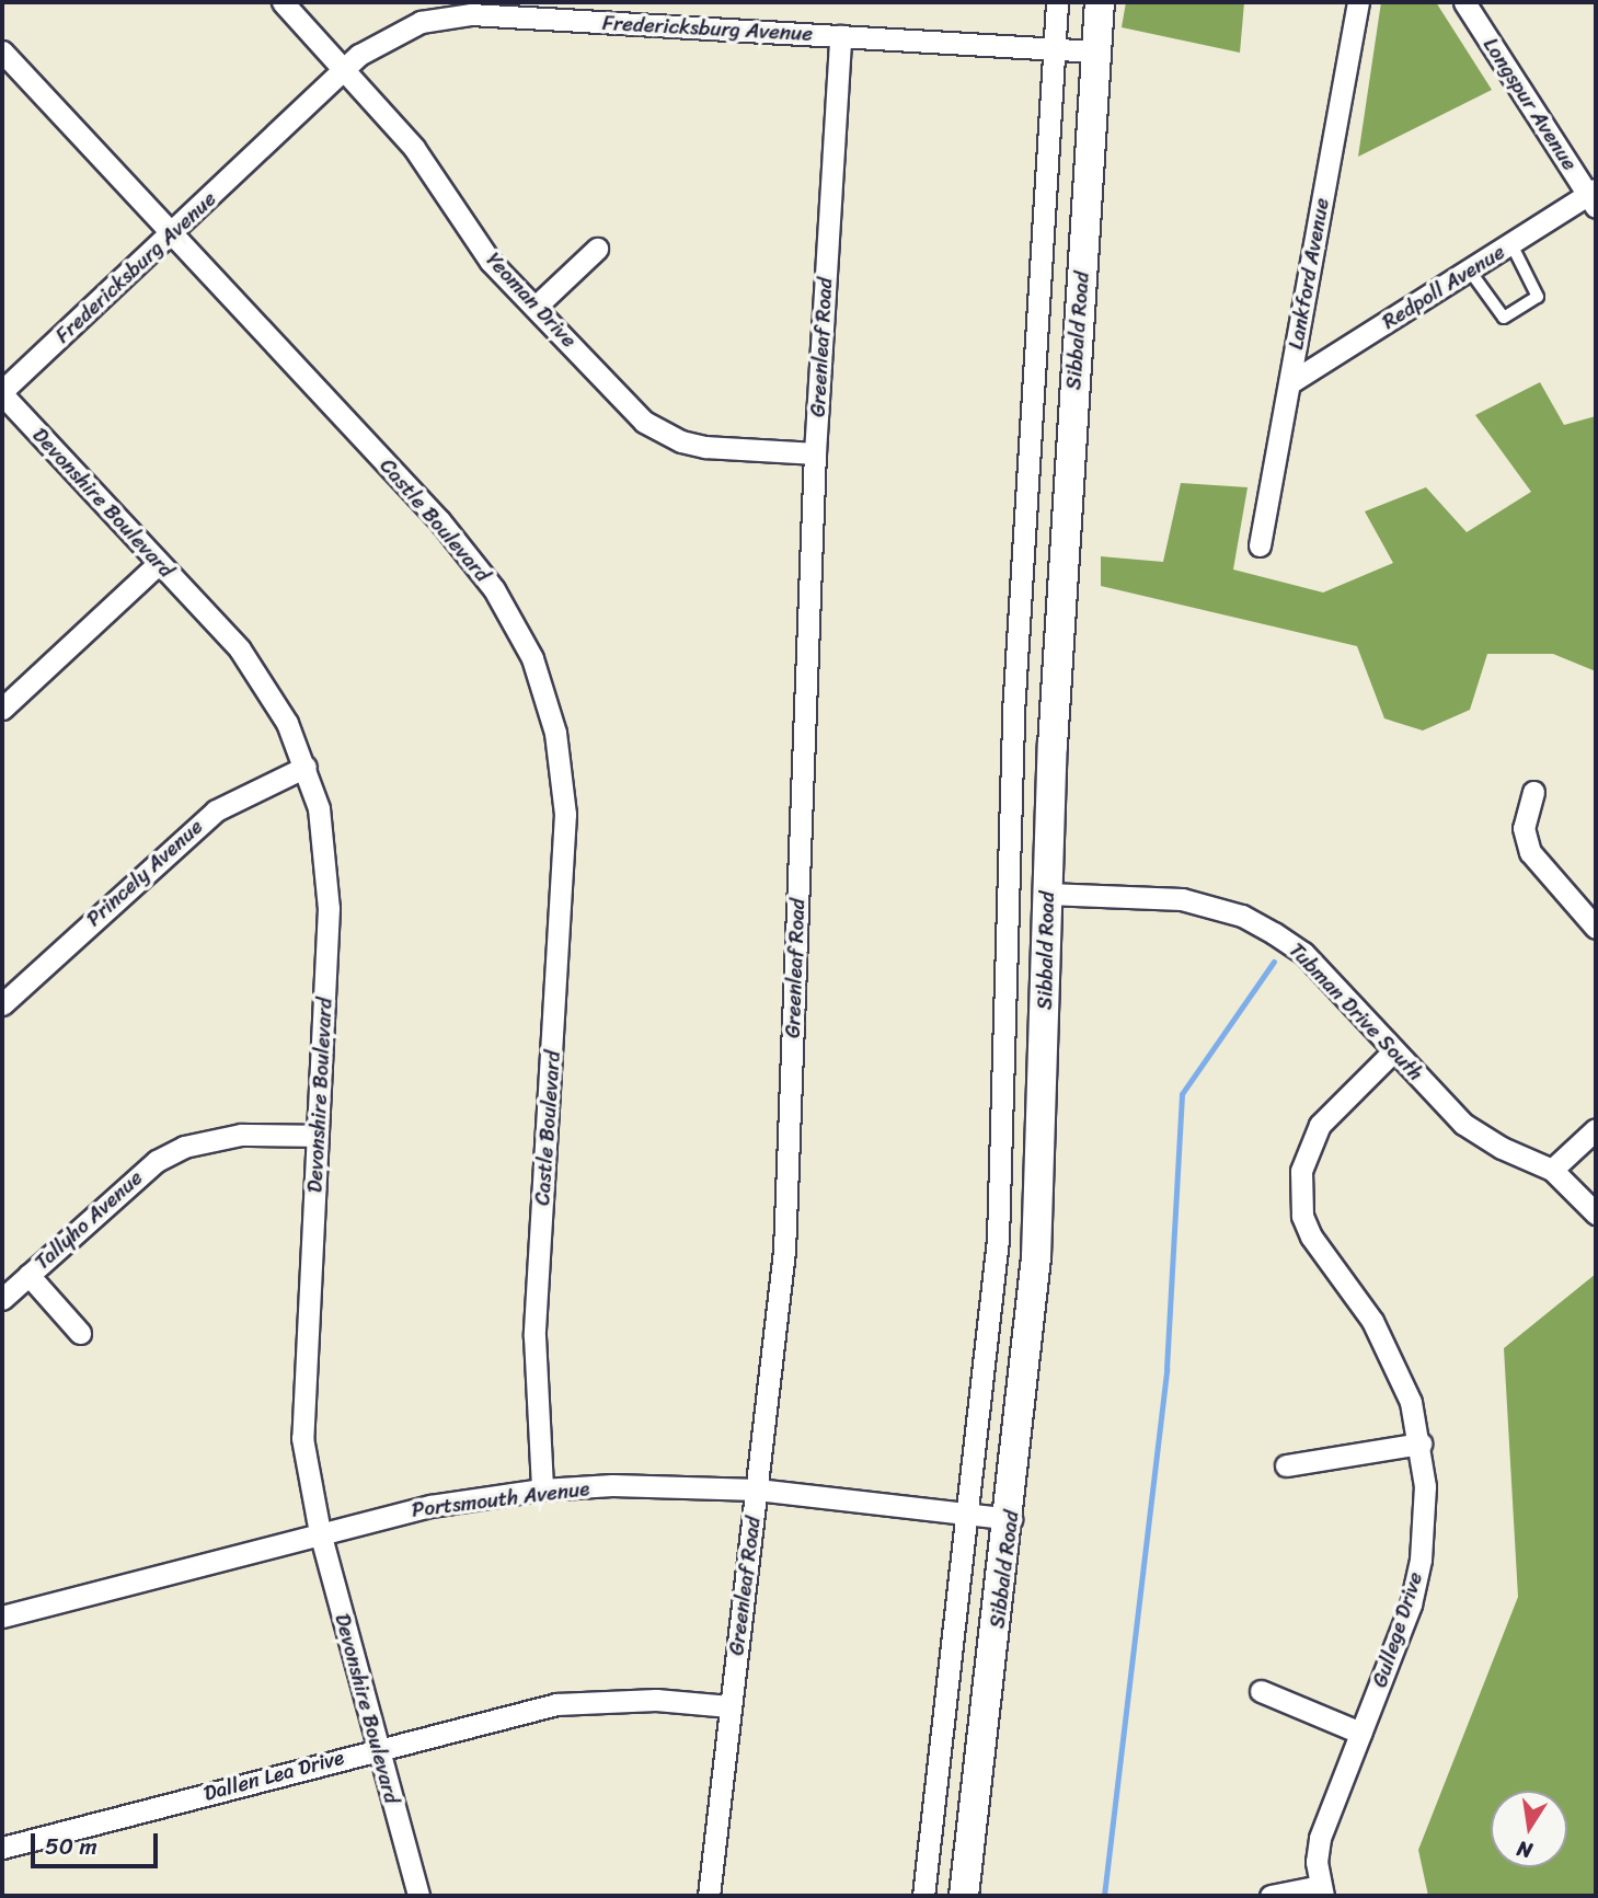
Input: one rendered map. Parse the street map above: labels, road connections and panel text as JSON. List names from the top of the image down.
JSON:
{
  "streets": {
    "street": [
      "Fredericksburg Avenue",
      "Longspur Avenue",
      "Lankford Avenue",
      "Redpoll Avenue",
      "Yeoman Drive",
      "Sibbald Road",
      "Greenleaf Road",
      "Devonshire Boulevard",
      "Castle Boulevard",
      "Princely Avenue",
      "Tubman Drive South",
      "Tallyho Avenue",
      "Portsmouth Avenue",
      "Gullege Drive",
      "Dallen Lea Drive"
    ]
  },
  "crossings": [
    ["Fredericksburg Avenue", "Yeoman Drive"],
    ["Fredericksburg Avenue", "Sibbald Road"],
    ["Fredericksburg Avenue", "Greenleaf Road"],
    ["Fredericksburg Avenue", "Devonshire Boulevard"],
    ["Fredericksburg Avenue", "Castle Boulevard"],
    ["Longspur Avenue", "Redpoll Avenue"],
    ["Lankford Avenue", "Redpoll Avenue"],
    ["Yeoman Drive", "Greenleaf Road"],
    ["Sibbald Road", "Tubman Drive South"],
    ["Sibbald Road", "Portsmouth Avenue"],
    ["Greenleaf Road", "Portsmouth Avenue"],
    ["Greenleaf Road", "Dallen Lea Drive"],
    ["Devonshire Boulevard", "Princely Avenue"],
    ["Devonshire Boulevard", "Tallyho Avenue"],
    ["Devonshire Boulevard", "Portsmouth Avenue"],
    ["Devonshire Boulevard", "Dallen Lea Drive"],
    ["Castle Boulevard", "Portsmouth Avenue"],
    ["Tubman Drive South", "Gullege Drive"]
  ],
  "scale_bar": "50 m",
  "north": "bottom"
}
